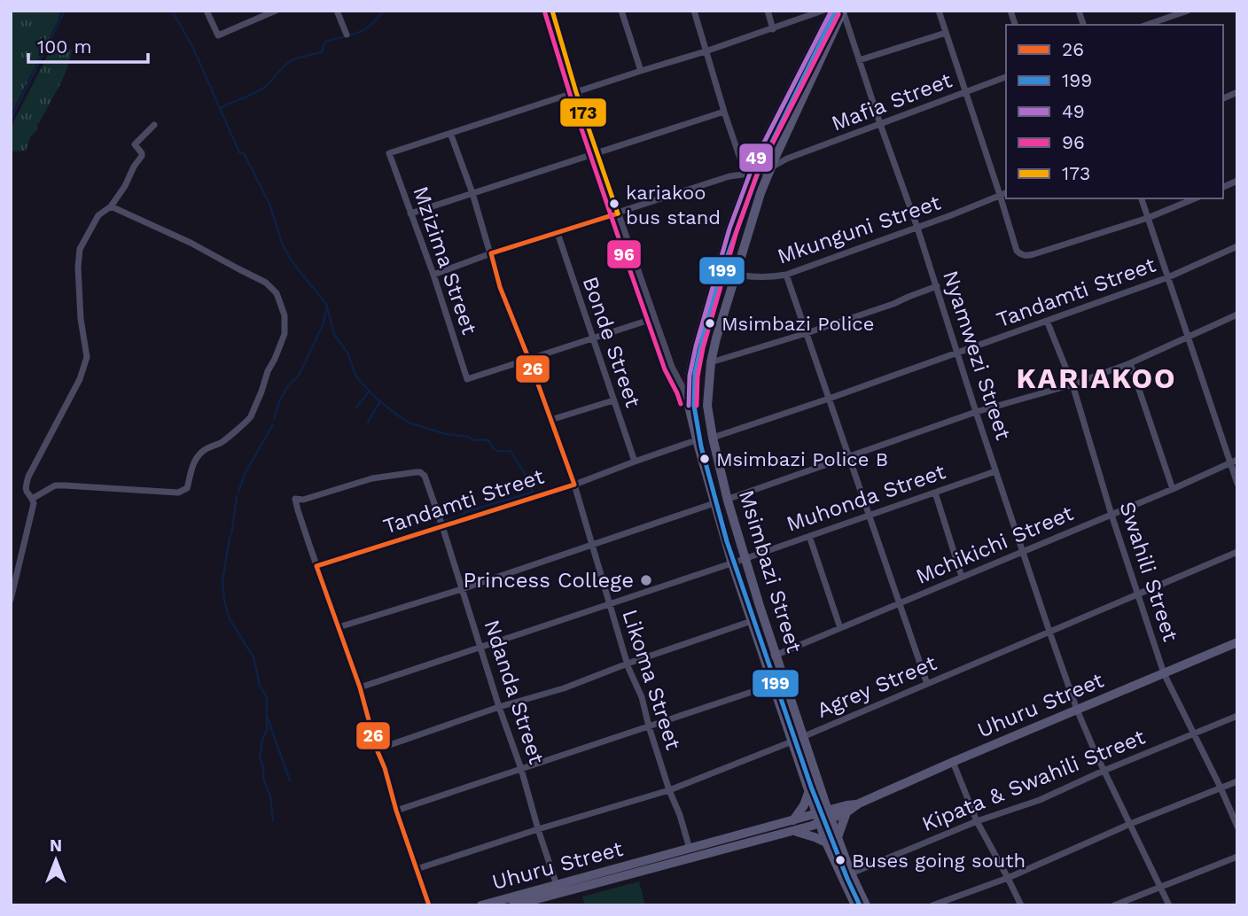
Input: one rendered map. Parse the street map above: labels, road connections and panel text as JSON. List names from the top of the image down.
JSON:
{
  "streets": {
    "street": [
      "Mafia Street",
      "Mkunguni Street",
      "Mzizima Street",
      "Tandamti Street",
      "Bonde Street",
      "Nyamwezi Street",
      "Muhonda Street",
      "Mchikichi Street",
      "Msimbazi Street",
      "Swahili Street",
      "Likoma Street",
      "Agrey Street",
      "Ndanda Street",
      "Uhuru Street",
      "Kipata & Swahili Street"
    ]
  },
  "crossings": [
    ["Mafia Street", "Nyamwezi Street"],
    ["Mafia Street", "Msimbazi Street"],
    ["Mkunguni Street", "Nyamwezi Street"],
    ["Mkunguni Street", "Msimbazi Street"],
    ["Mzizima Street", "Likoma Street"],
    ["Tandamti Street", "Bonde Street"],
    ["Tandamti Street", "Nyamwezi Street"],
    ["Tandamti Street", "Msimbazi Street"],
    ["Tandamti Street", "Swahili Street"],
    ["Tandamti Street", "Likoma Street"],
    ["Tandamti Street", "Ndanda Street"],
    ["Nyamwezi Street", "Muhonda Street"],
    ["Nyamwezi Street", "Mchikichi Street"],
    ["Nyamwezi Street", "Msimbazi Street"],
    ["Nyamwezi Street", "Agrey Street"],
    ["Nyamwezi Street", "Uhuru Street"],
    ["Nyamwezi Street", "Kipata & Swahili Street"],
    ["Muhonda Street", "Msimbazi Street"],
    ["Muhonda Street", "Likoma Street"],
    ["Muhonda Street", "Ndanda Street"],
    ["Mchikichi Street", "Msimbazi Street"],
    ["Mchikichi Street", "Swahili Street"],
    ["Msimbazi Street", "Agrey Street"],
    ["Msimbazi Street", "Uhuru Street"],
    ["Msimbazi Street", "Kipata & Swahili Street"],
    ["Swahili Street", "Agrey Street"],
    ["Swahili Street", "Uhuru Street"],
    ["Swahili Street", "Kipata & Swahili Street"],
    ["Likoma Street", "Agrey Street"],
    ["Likoma Street", "Uhuru Street"],
    ["Agrey Street", "Ndanda Street"],
    ["Ndanda Street", "Uhuru Street"]
  ],
  "districts": ["KARIAKOO"],
  "places": [
    "kariakoo bus stand",
    "Msimbazi Police",
    "Msimbazi Police B",
    "Princess College",
    "Buses going south"
  ],
  "lines": [
    "transit line 199",
    "transit line 49",
    "transit line 173",
    "transit line 96",
    "transit line 26"
  ],
  "legend": [
    "26",
    "199",
    "49",
    "96",
    "173"
  ],
  "scale_bar": "100 m",
  "north": "top"
}
